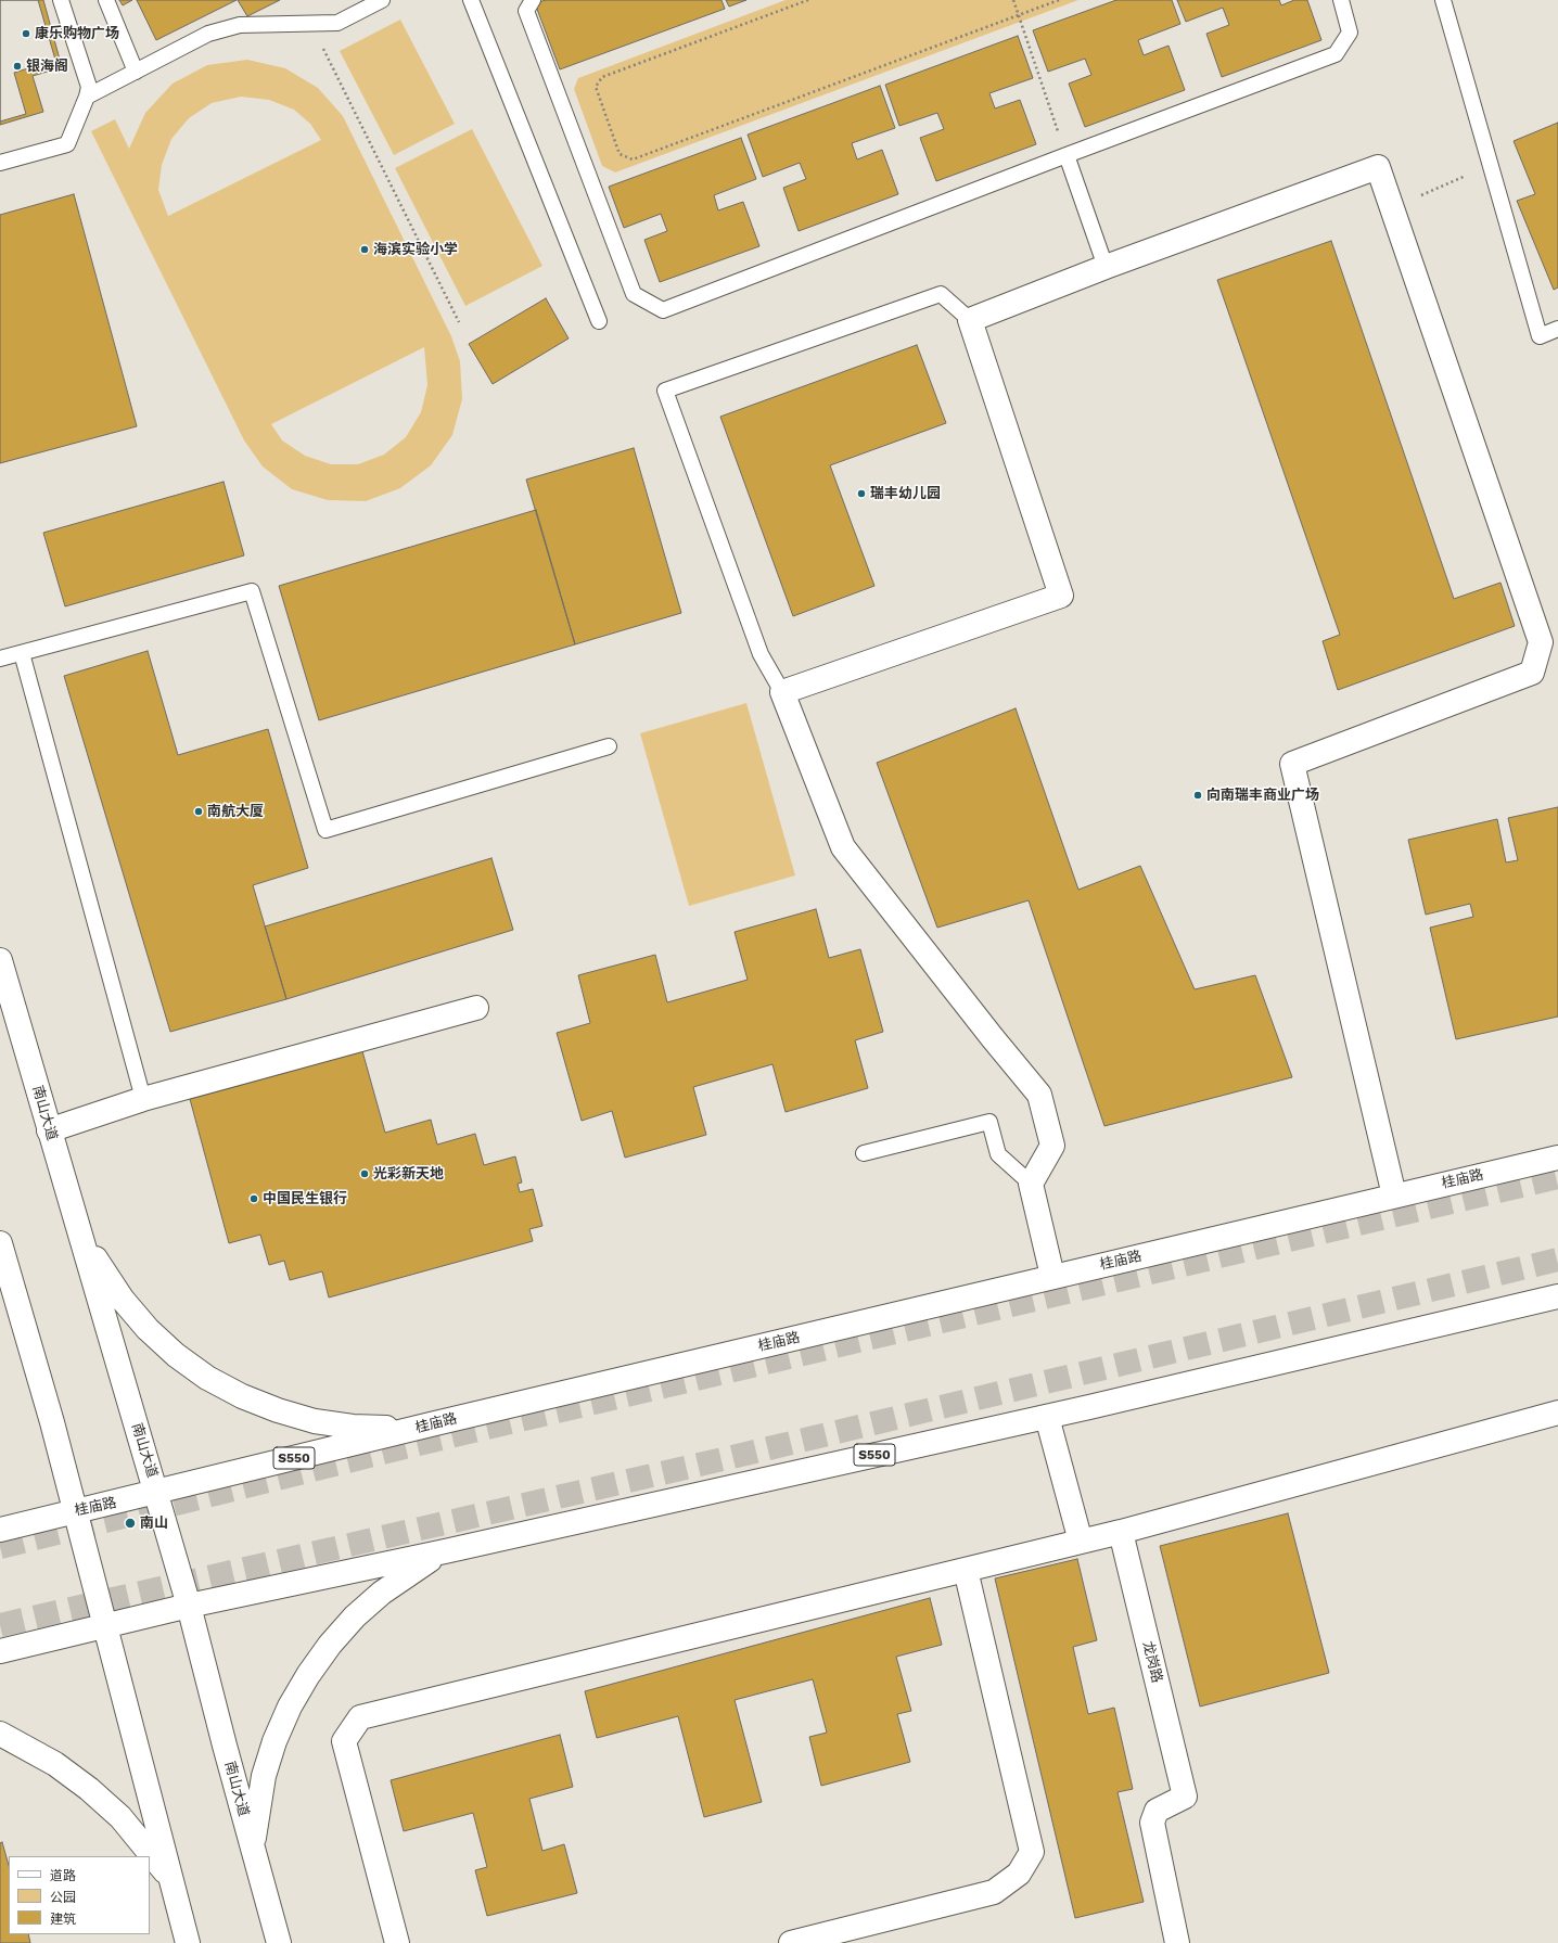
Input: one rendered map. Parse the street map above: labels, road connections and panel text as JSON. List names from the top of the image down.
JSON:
{
  "streets": {
    "main road": [
      "南山大道",
      "桂庙路",
      "S550",
      "龙岗路"
    ]
  },
  "crossings": [
    ["南山大道", "桂庙路"],
    ["南山大道", "S550"]
  ],
  "places": [
    "康乐购物广场",
    "银海阁",
    "海滨实验小学",
    "瑞丰幼儿园",
    "向南瑞丰商业广场",
    "南航大厦",
    "光彩新天地",
    "中国民生银行",
    "南山"
  ],
  "legend": ["道路", "公园", "建筑"]
}
